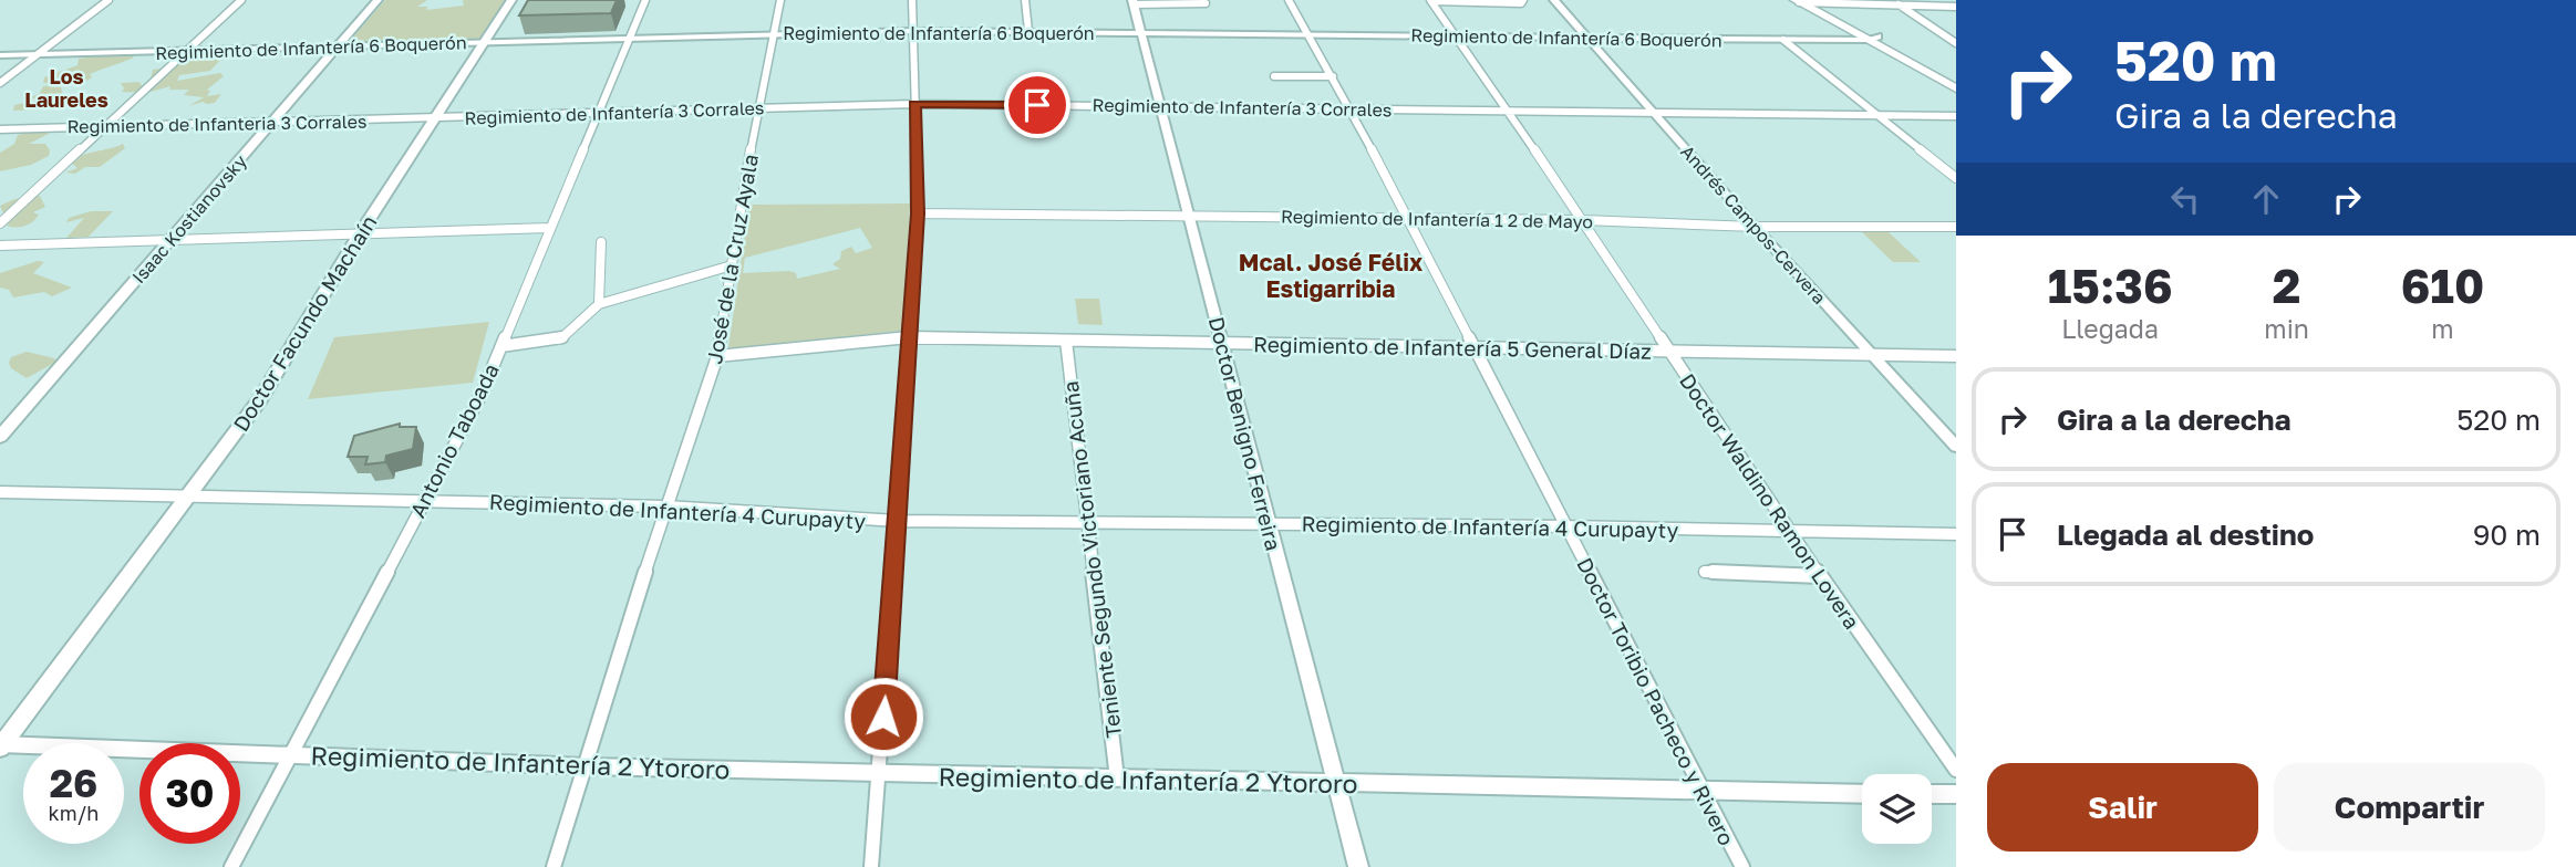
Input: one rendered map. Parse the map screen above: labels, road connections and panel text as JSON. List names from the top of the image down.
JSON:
{
  "streets": {
    "main road": ["Isaac Kostianovsky", "Doctor Facundo Machaín"],
    "street": [
      "Regimiento de Infantería 6 Boquerón",
      "Regimiento de Infantería 3 Corrales",
      "Regimiento de Infanteria 3 Corrales",
      "Regimiento de Infantería 1 2 de Mayo",
      "Andrés Campos-Cervera",
      "José de la Cruz Ayala",
      "Regimiento de Infantería 5 General Díaz",
      "Doctor Benigno Ferreira",
      "Antonio Taboada",
      "Doctor Waldino Ramon Lovera",
      "Regimiento de Infantería 4 Curupayty",
      "Teniente Segundo Victoriano Acuña",
      "Doctor Toribio Pacheco y Rivero",
      "Regimiento de Infantería 2 Ytororo"
    ]
  },
  "crossings": [
    ["Regimiento de Infantería 6 Boquerón", "Isaac Kostianovsky"],
    ["Regimiento de Infantería 6 Boquerón", "Andrés Campos-Cervera"],
    ["Regimiento de Infantería 6 Boquerón", "José de la Cruz Ayala"],
    ["Regimiento de Infantería 6 Boquerón", "Doctor Facundo Machaín"],
    ["Regimiento de Infantería 6 Boquerón", "Doctor Benigno Ferreira"],
    ["Regimiento de Infantería 6 Boquerón", "Antonio Taboada"],
    ["Regimiento de Infantería 6 Boquerón", "Doctor Waldino Ramon Lovera"],
    ["Regimiento de Infantería 6 Boquerón", "Doctor Toribio Pacheco y Rivero"],
    ["Regimiento de Infantería 3 Corrales", "Regimiento de Infanteria 3 Corrales"],
    ["Regimiento de Infantería 3 Corrales", "Andrés Campos-Cervera"],
    ["Regimiento de Infantería 3 Corrales", "José de la Cruz Ayala"],
    ["Regimiento de Infantería 3 Corrales", "Doctor Facundo Machaín"],
    ["Regimiento de Infantería 3 Corrales", "Doctor Benigno Ferreira"],
    ["Regimiento de Infantería 3 Corrales", "Antonio Taboada"],
    ["Regimiento de Infantería 3 Corrales", "Doctor Waldino Ramon Lovera"],
    ["Regimiento de Infantería 3 Corrales", "Doctor Toribio Pacheco y Rivero"],
    ["Regimiento de Infanteria 3 Corrales", "Isaac Kostianovsky"],
    ["Regimiento de Infanteria 3 Corrales", "Doctor Facundo Machaín"],
    ["Regimiento de Infantería 1 2 de Mayo", "Andrés Campos-Cervera"],
    ["Regimiento de Infantería 1 2 de Mayo", "Doctor Benigno Ferreira"],
    ["Regimiento de Infantería 1 2 de Mayo", "Doctor Waldino Ramon Lovera"],
    ["Regimiento de Infantería 1 2 de Mayo", "Doctor Toribio Pacheco y Rivero"],
    ["Andrés Campos-Cervera", "Regimiento de Infantería 5 General Díaz"],
    ["José de la Cruz Ayala", "Regimiento de Infantería 5 General Díaz"],
    ["José de la Cruz Ayala", "Regimiento de Infantería 4 Curupayty"],
    ["José de la Cruz Ayala", "Regimiento de Infantería 2 Ytororo"],
    ["Doctor Facundo Machaín", "Regimiento de Infantería 4 Curupayty"],
    ["Doctor Facundo Machaín", "Regimiento de Infantería 2 Ytororo"],
    ["Regimiento de Infantería 5 General Díaz", "Doctor Benigno Ferreira"],
    ["Regimiento de Infantería 5 General Díaz", "Doctor Waldino Ramon Lovera"],
    ["Regimiento de Infantería 5 General Díaz", "Teniente Segundo Victoriano Acuña"],
    ["Regimiento de Infantería 5 General Díaz", "Doctor Toribio Pacheco y Rivero"],
    ["Doctor Benigno Ferreira", "Regimiento de Infantería 4 Curupayty"],
    ["Doctor Benigno Ferreira", "Regimiento de Infantería 2 Ytororo"],
    ["Antonio Taboada", "Regimiento de Infantería 4 Curupayty"],
    ["Antonio Taboada", "Regimiento de Infantería 2 Ytororo"],
    ["Doctor Waldino Ramon Lovera", "Regimiento de Infantería 4 Curupayty"],
    ["Regimiento de Infantería 4 Curupayty", "Teniente Segundo Victoriano Acuña"],
    ["Regimiento de Infantería 4 Curupayty", "Doctor Toribio Pacheco y Rivero"],
    ["Teniente Segundo Victoriano Acuña", "Regimiento de Infantería 2 Ytororo"],
    ["Doctor Toribio Pacheco y Rivero", "Regimiento de Infantería 2 Ytororo"]
  ],
  "districts": ["Los Laureles", "Mcal. José Félix Estigarribia"],
  "page": {
    "turn": ["520 m", "Gira a la derecha"],
    "eta": [
      "15:36",
      "Llegada",
      "2",
      "min",
      "610",
      "m"
    ],
    "list": [
      {
        "name": "Gira a la derecha",
        "value": "520 m"
      },
      {
        "name": "Llegada al destino",
        "value": "90 m"
      }
    ],
    "speed": "26 km/h",
    "limit": "30",
    "buttons": ["Salir", "Compartir"]
  }
}
